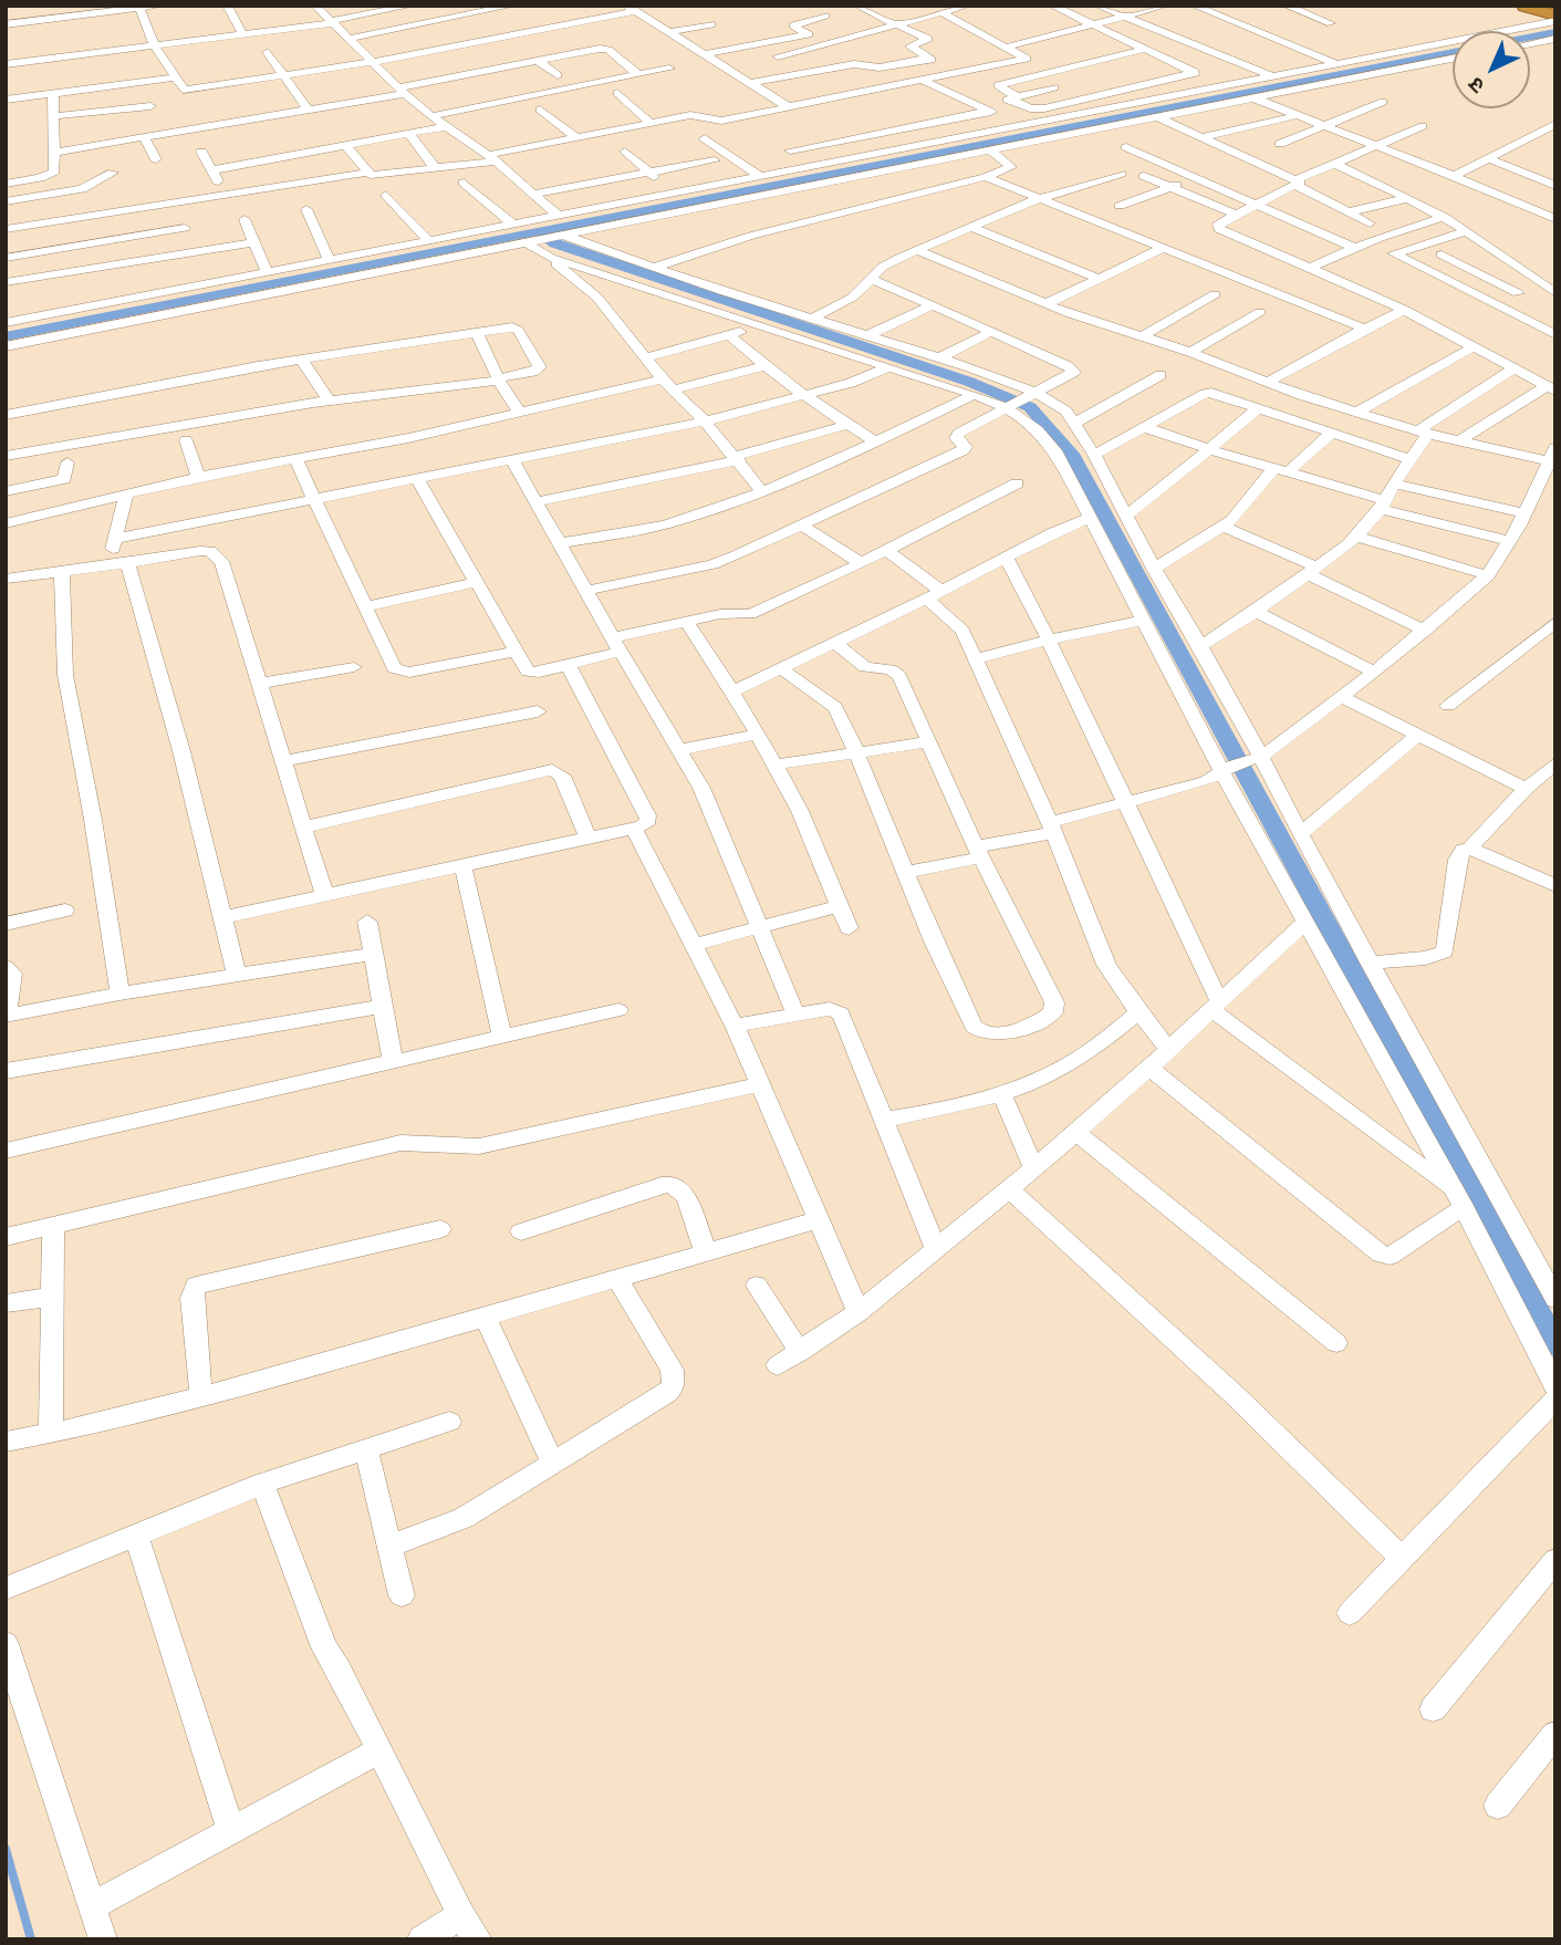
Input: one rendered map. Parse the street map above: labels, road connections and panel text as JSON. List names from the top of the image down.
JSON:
{
  "north": "bottom left"
}
